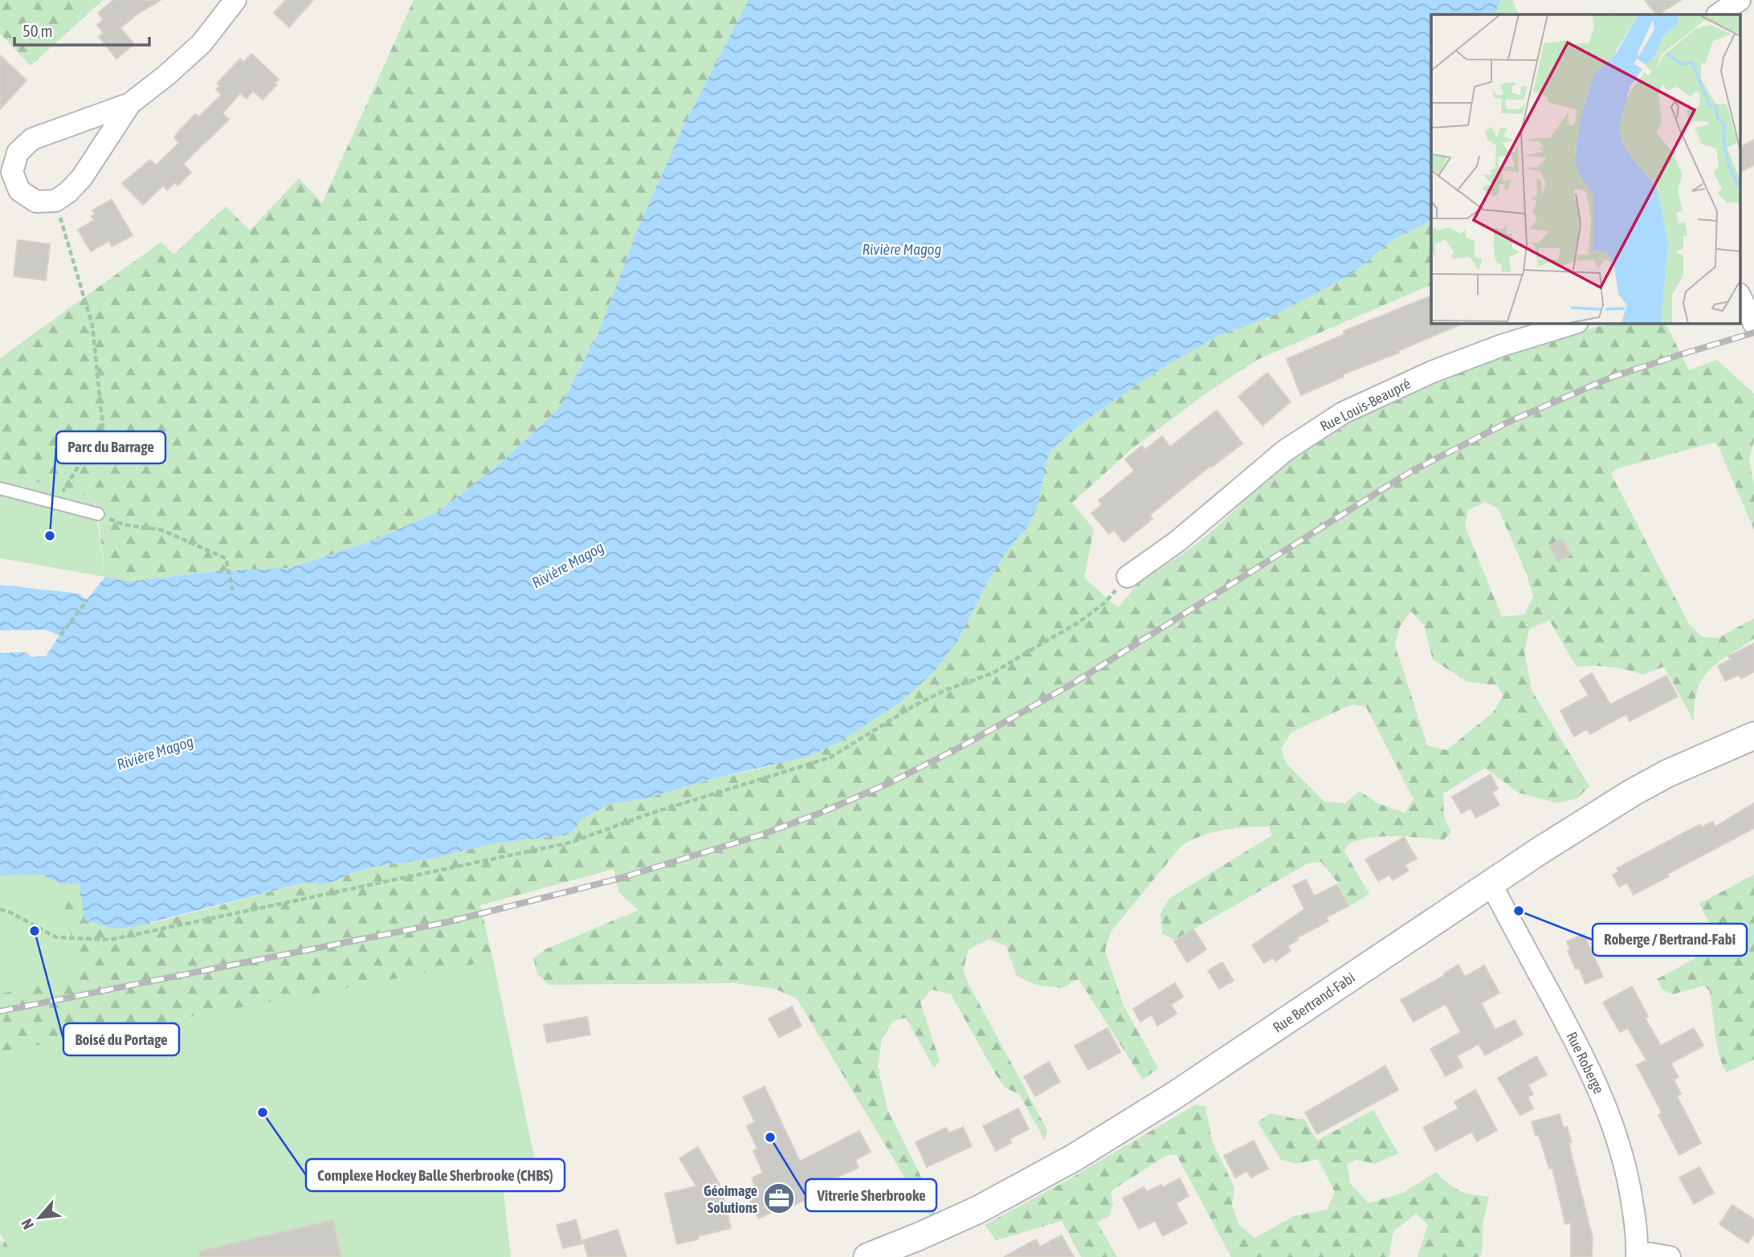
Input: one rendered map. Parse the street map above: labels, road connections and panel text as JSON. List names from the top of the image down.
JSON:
{
  "streets": {
    "street": ["Rue Louis-Beaupré", "Rue Bertrand-Fabi", "Rue Roberge"]
  },
  "crossings": [
    ["Rue Bertrand-Fabi", "Rue Roberge"]
  ],
  "water": ["Rivière Magog"],
  "places": {
    "other": [
      "Parc du Barrage",
      "Roberge / Bertrand-Fabi",
      "Boisé du Portage",
      "Complexe Hockey Balle Sherbrooke (CHBS)",
      "Vitrerie Sherbrooke"
    ],
    "office": ["Géoimage Solutions"]
  },
  "scale_bar": "50 m",
  "north": "bottom left"
}
